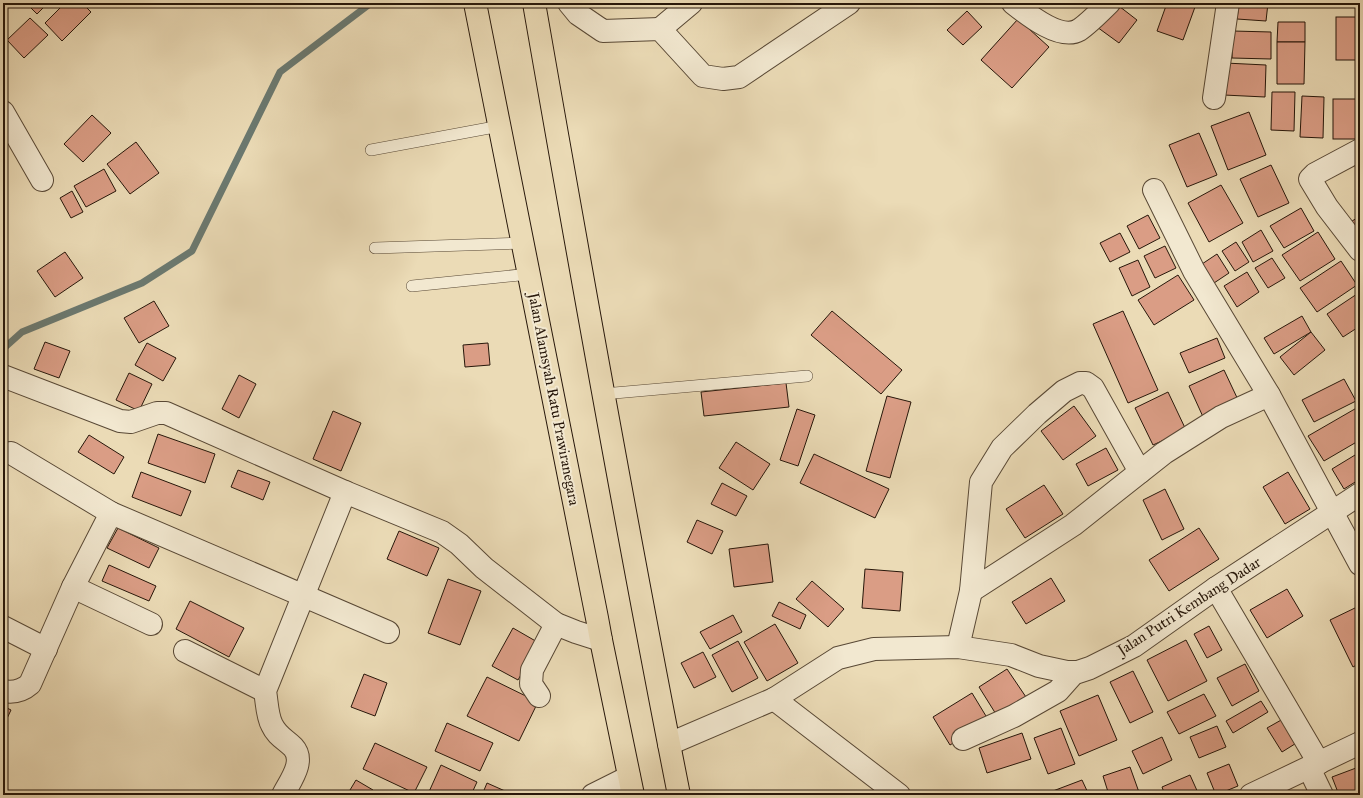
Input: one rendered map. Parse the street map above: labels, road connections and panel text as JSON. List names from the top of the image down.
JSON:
{
  "streets": {
    "highway": ["Jalan Alamsyah Ratu Prawiranegara"],
    "street": ["Jalan Putri Kembang Dadar"]
  }
}
